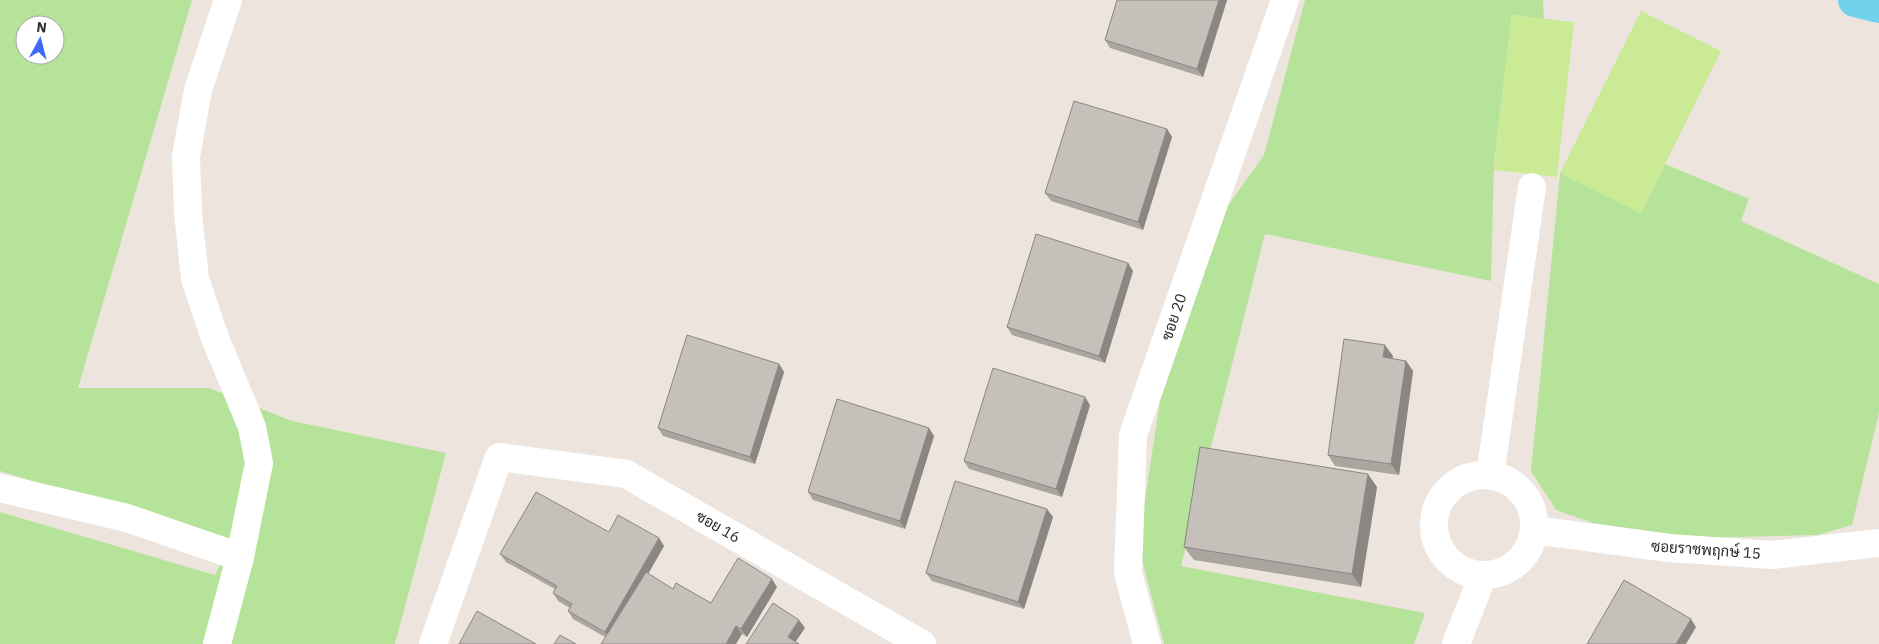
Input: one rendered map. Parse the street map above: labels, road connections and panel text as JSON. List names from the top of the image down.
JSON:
{
  "streets": {
    "street": ["ซอย 20", "ซอย 16", "ซอยราชพฤกษ์ 15"]
  },
  "north": "top"
}
